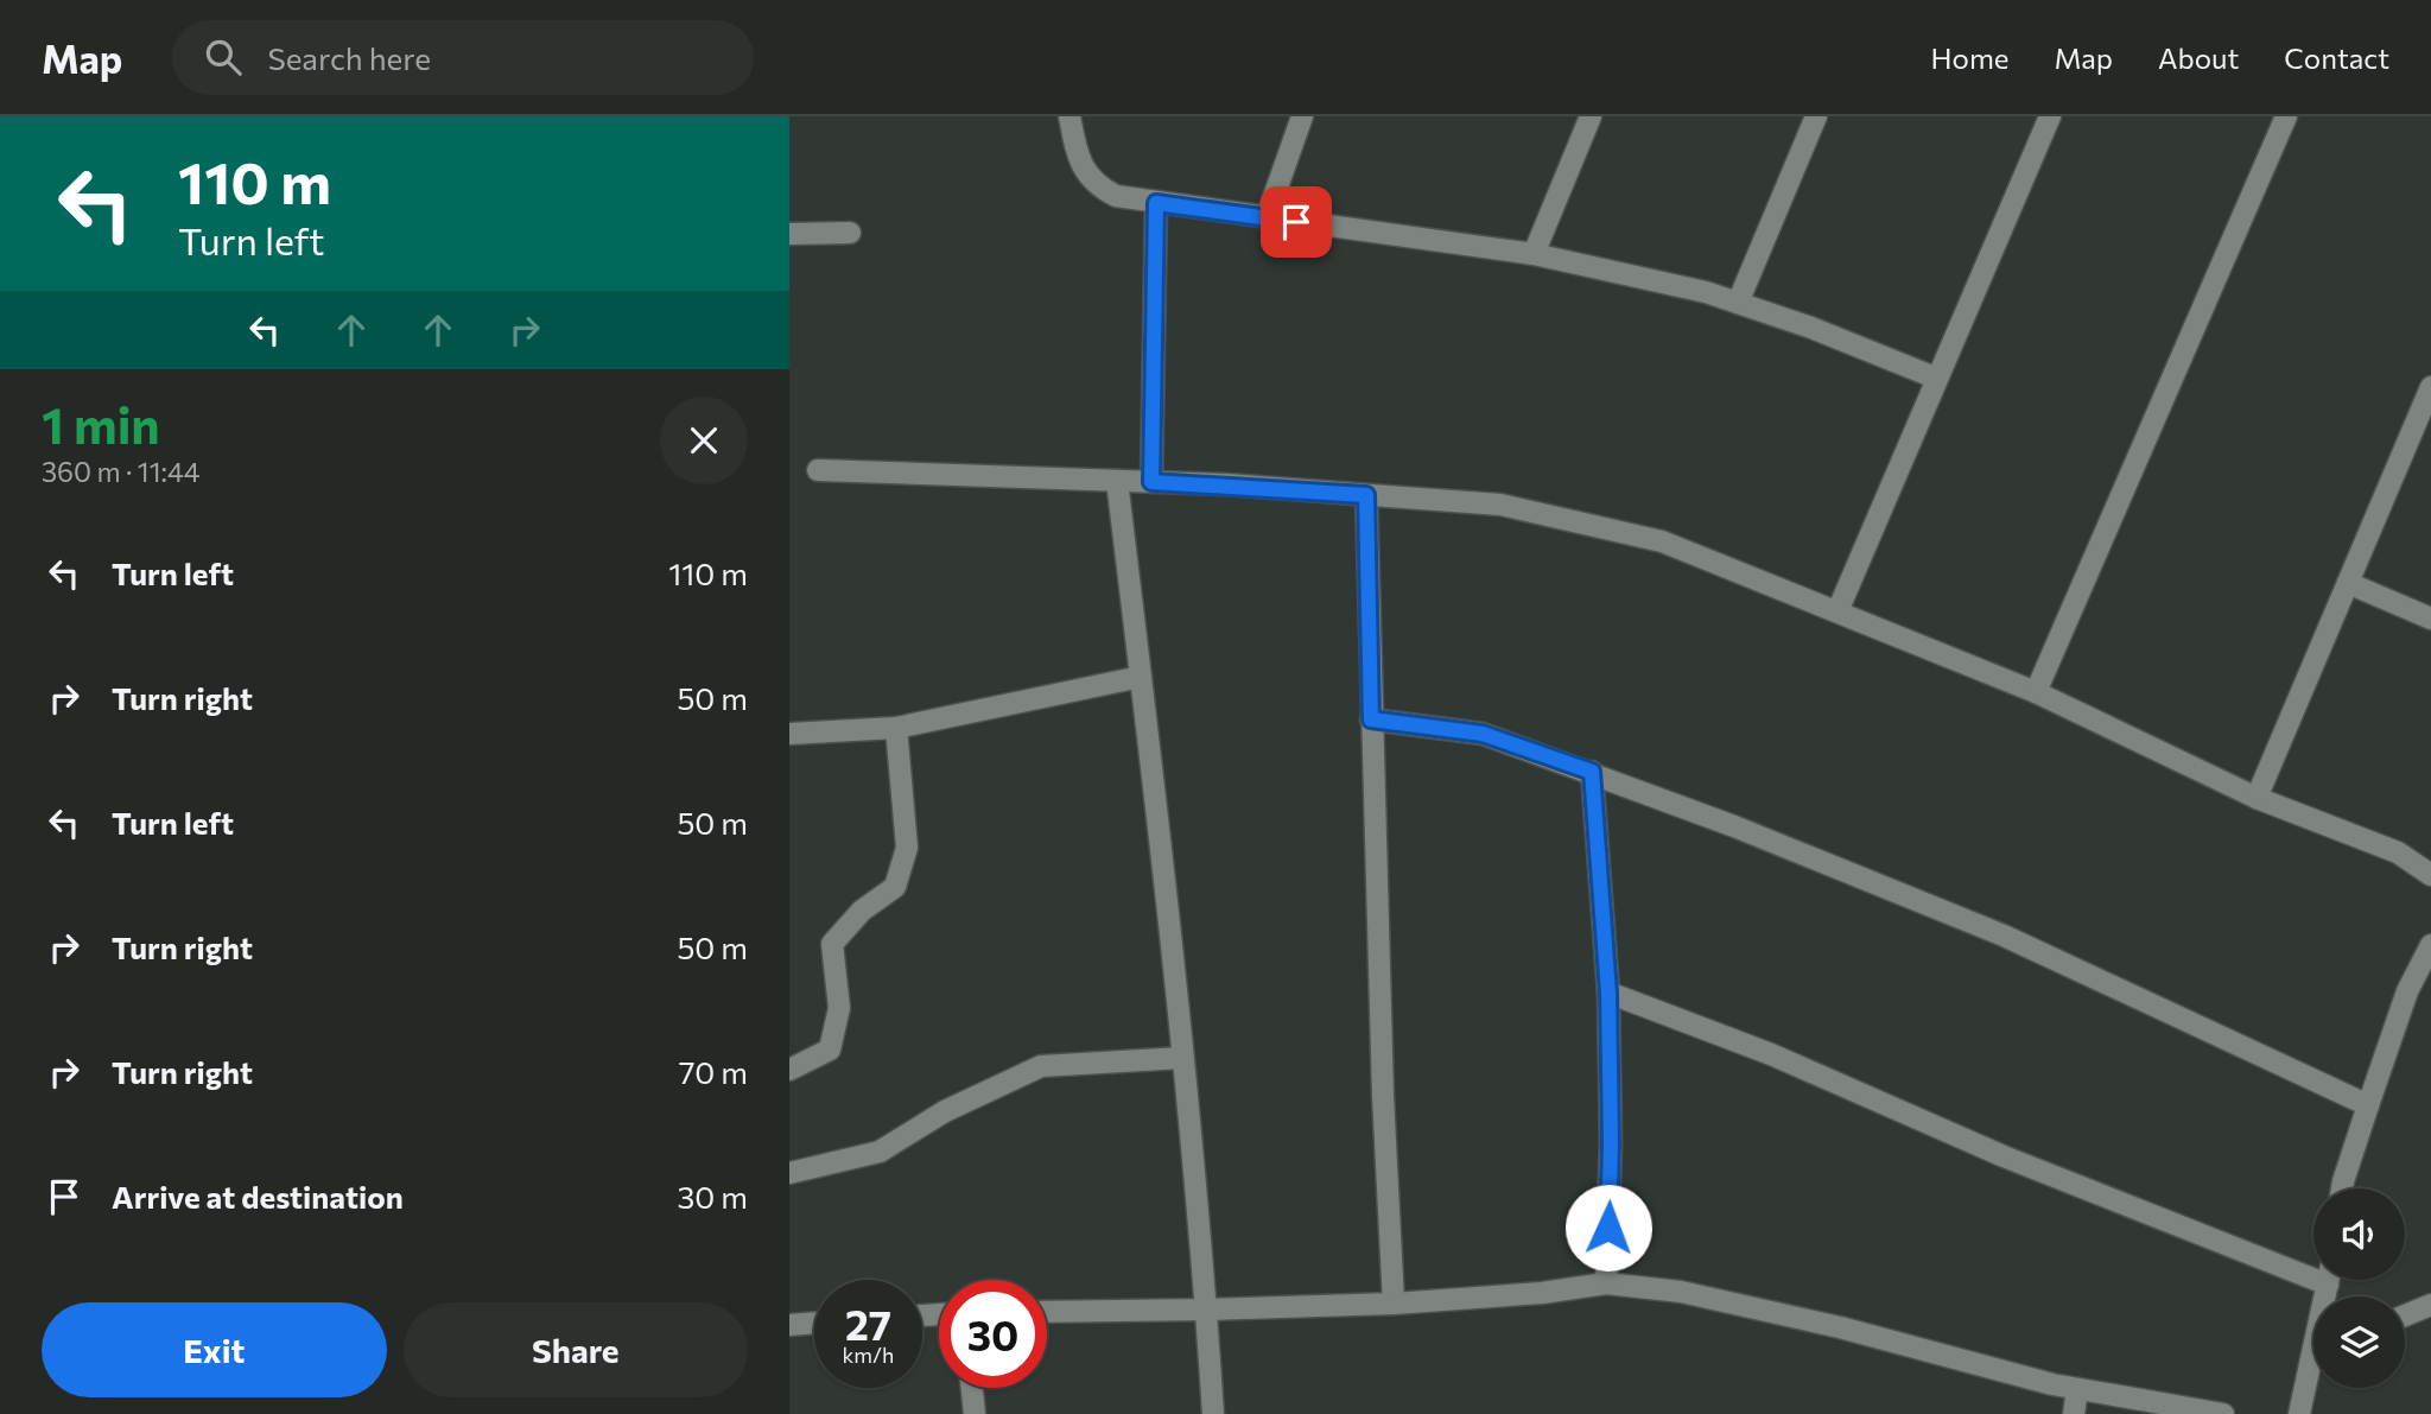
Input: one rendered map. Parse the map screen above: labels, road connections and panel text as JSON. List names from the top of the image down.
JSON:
{
  "page": {
    "header": "Map",
    "search": "Search here",
    "nav": [
      "Home",
      "Map",
      "About",
      "Contact"
    ],
    "turn": ["110 m", "Turn left"],
    "heading": ["1 min", "360 m · 11:44"],
    "list": [
      {
        "name": "Turn left",
        "value": "110 m"
      },
      {
        "name": "Turn right",
        "value": "50 m"
      },
      {
        "name": "Turn left",
        "value": "50 m"
      },
      {
        "name": "Turn right",
        "value": "50 m"
      },
      {
        "name": "Turn right",
        "value": "70 m"
      },
      {
        "name": "Arrive at destination",
        "value": "30 m"
      }
    ],
    "speed": "27 km/h",
    "limit": "30",
    "buttons": ["Exit", "Share"]
  }
}
